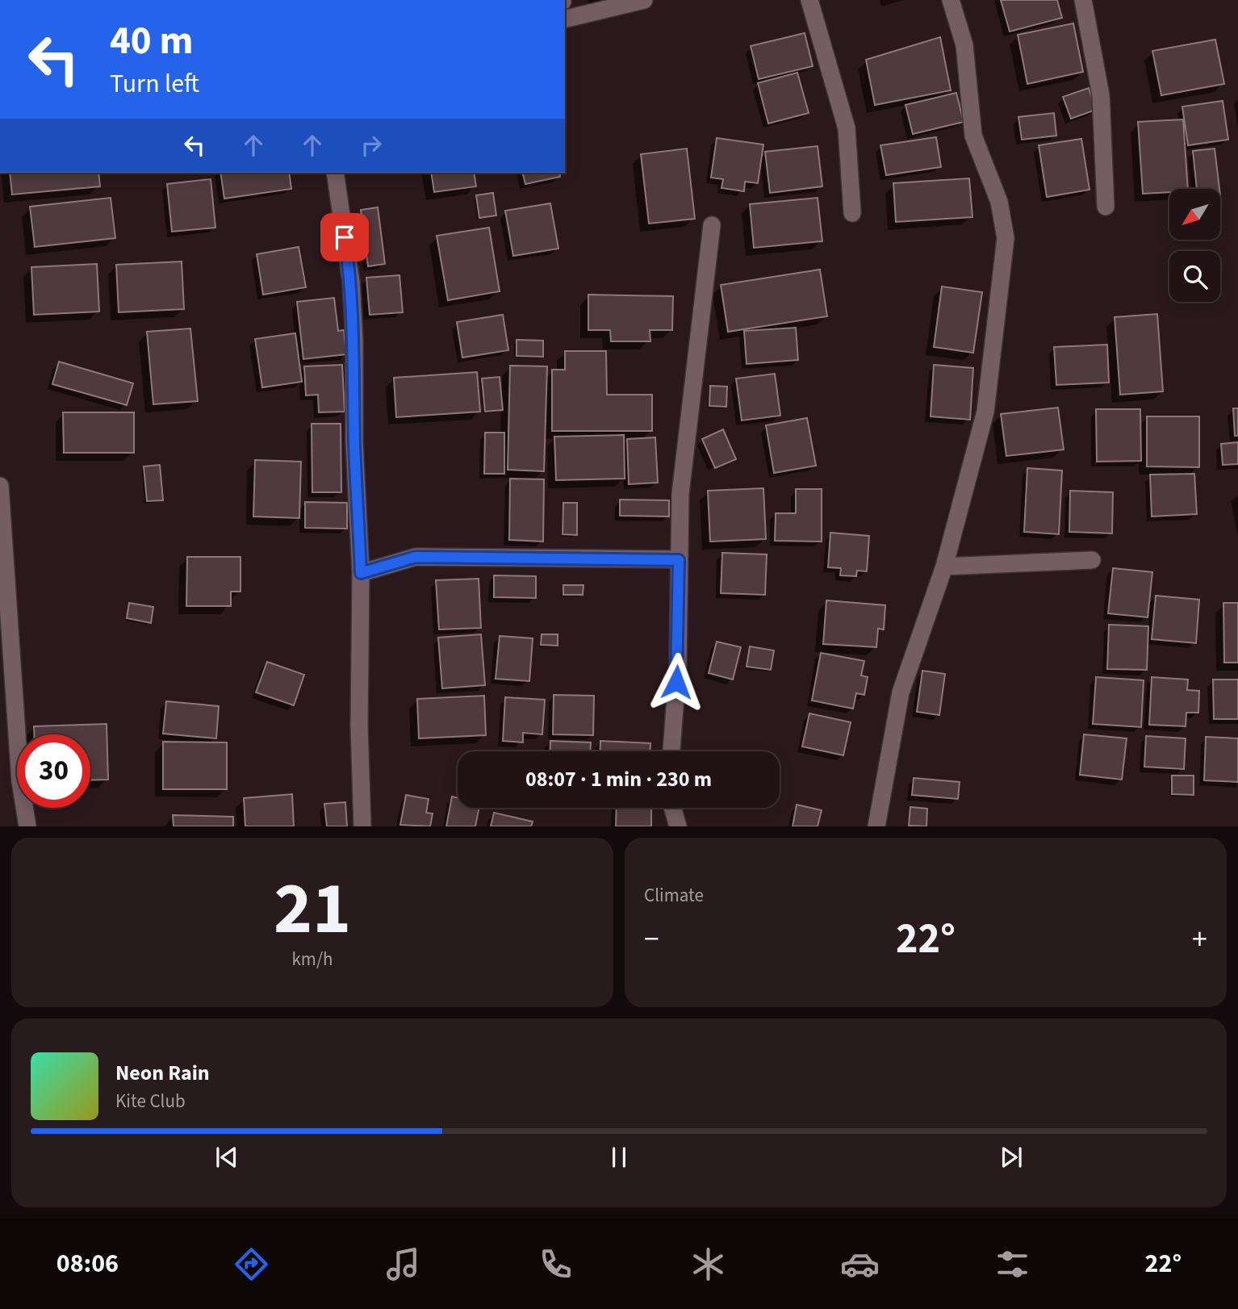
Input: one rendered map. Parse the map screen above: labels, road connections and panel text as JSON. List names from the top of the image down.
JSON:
{
  "north": "bottom left",
  "page": {
    "turn": ["40 m", "Turn left"],
    "limit": "30",
    "trip": "08:07 · 1 min · 230 m",
    "tile": [
      ["21", "km/h"],
      "Climate"
    ],
    "heat": ["−", "22°", "+"],
    "song": ["Neon Rain", "Kite Club"],
    "tabs": ["08:06", "22°"]
  }
}
